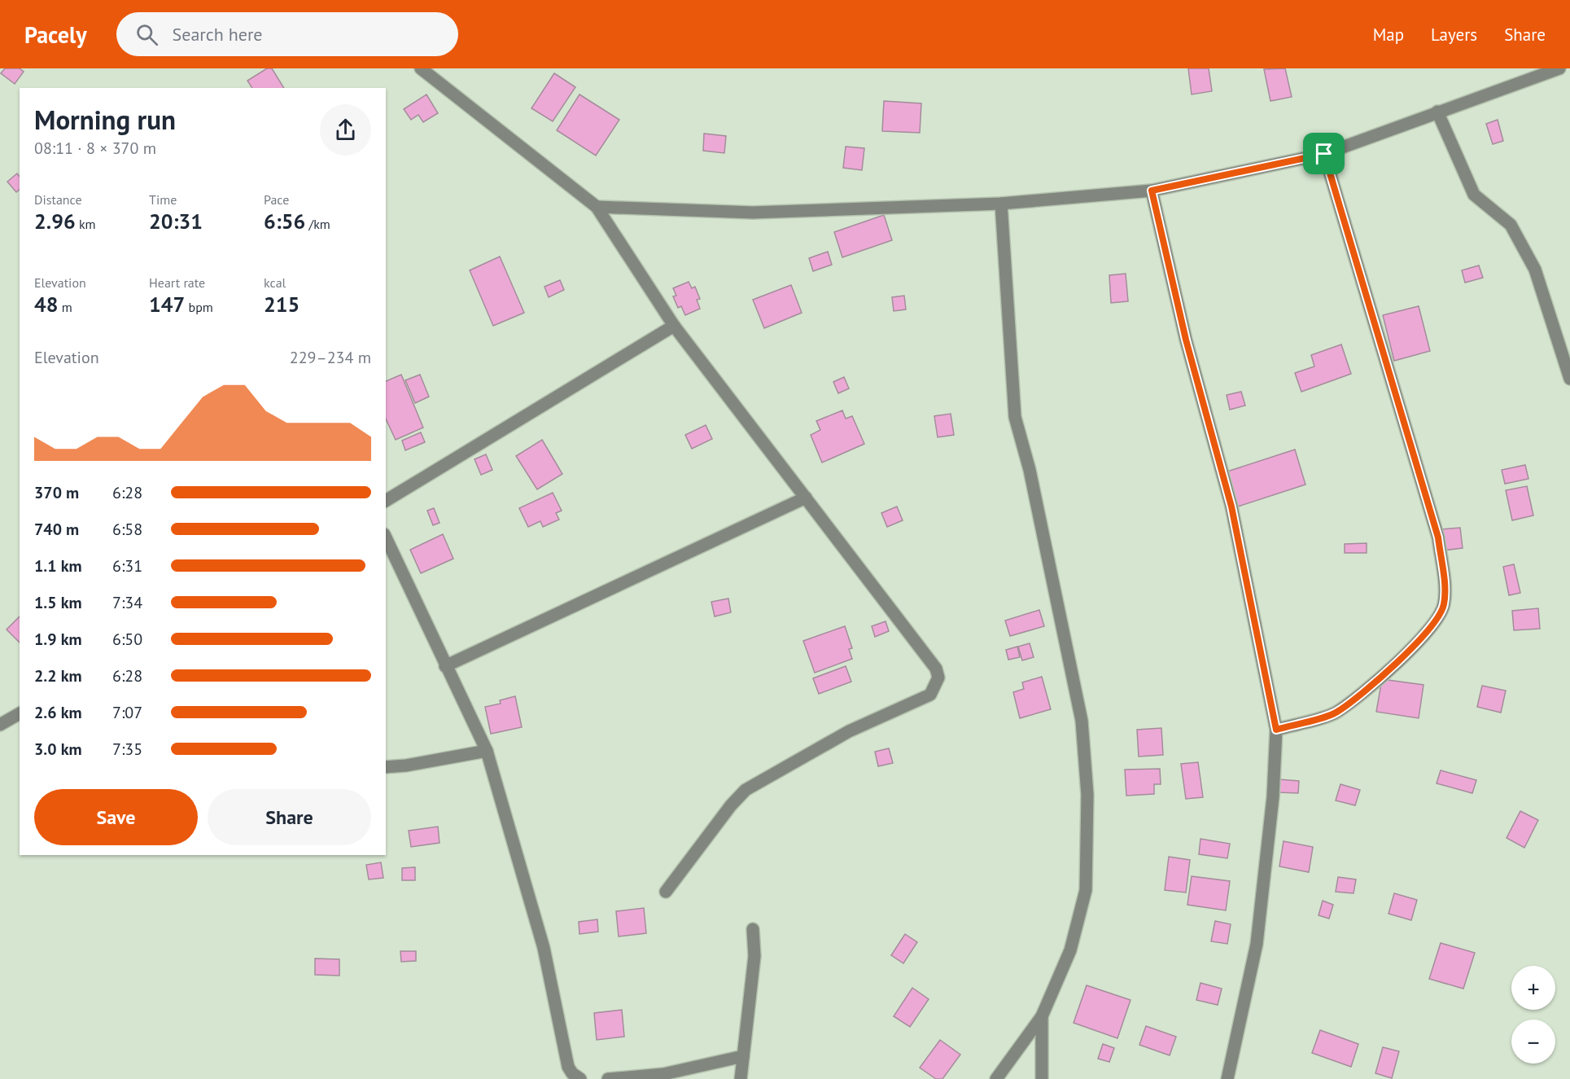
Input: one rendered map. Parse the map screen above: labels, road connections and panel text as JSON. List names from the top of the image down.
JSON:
{
  "page": {
    "header": "Pacely",
    "search": "Search here",
    "nav": ["Map", "Layers", "Share"],
    "heading": ["Morning run", "08:11 · 8 × 370 m"],
    "stats": [
      ["Distance", "2.96 km"],
      ["Time", "20:31"],
      ["Pace", "6:56 /km"],
      ["Elevation", "48 m"],
      ["Heart rate", "147 bpm"],
      ["kcal", "215"]
    ],
    "chart": ["Elevation", "229–234 m"],
    "list": [
      {
        "name": "370 m",
        "note": "6:28"
      },
      {
        "name": "740 m",
        "note": "6:58"
      },
      {
        "name": "1.1 km",
        "note": "6:31"
      },
      {
        "name": "1.5 km",
        "note": "7:34"
      },
      {
        "name": "1.9 km",
        "note": "6:50"
      },
      {
        "name": "2.2 km",
        "note": "6:28"
      },
      {
        "name": "2.6 km",
        "note": "7:07"
      },
      {
        "name": "3.0 km",
        "note": "7:35"
      }
    ],
    "buttons": ["Save", "Share"],
    "map_buttons": ["+", "−"]
  }
}
